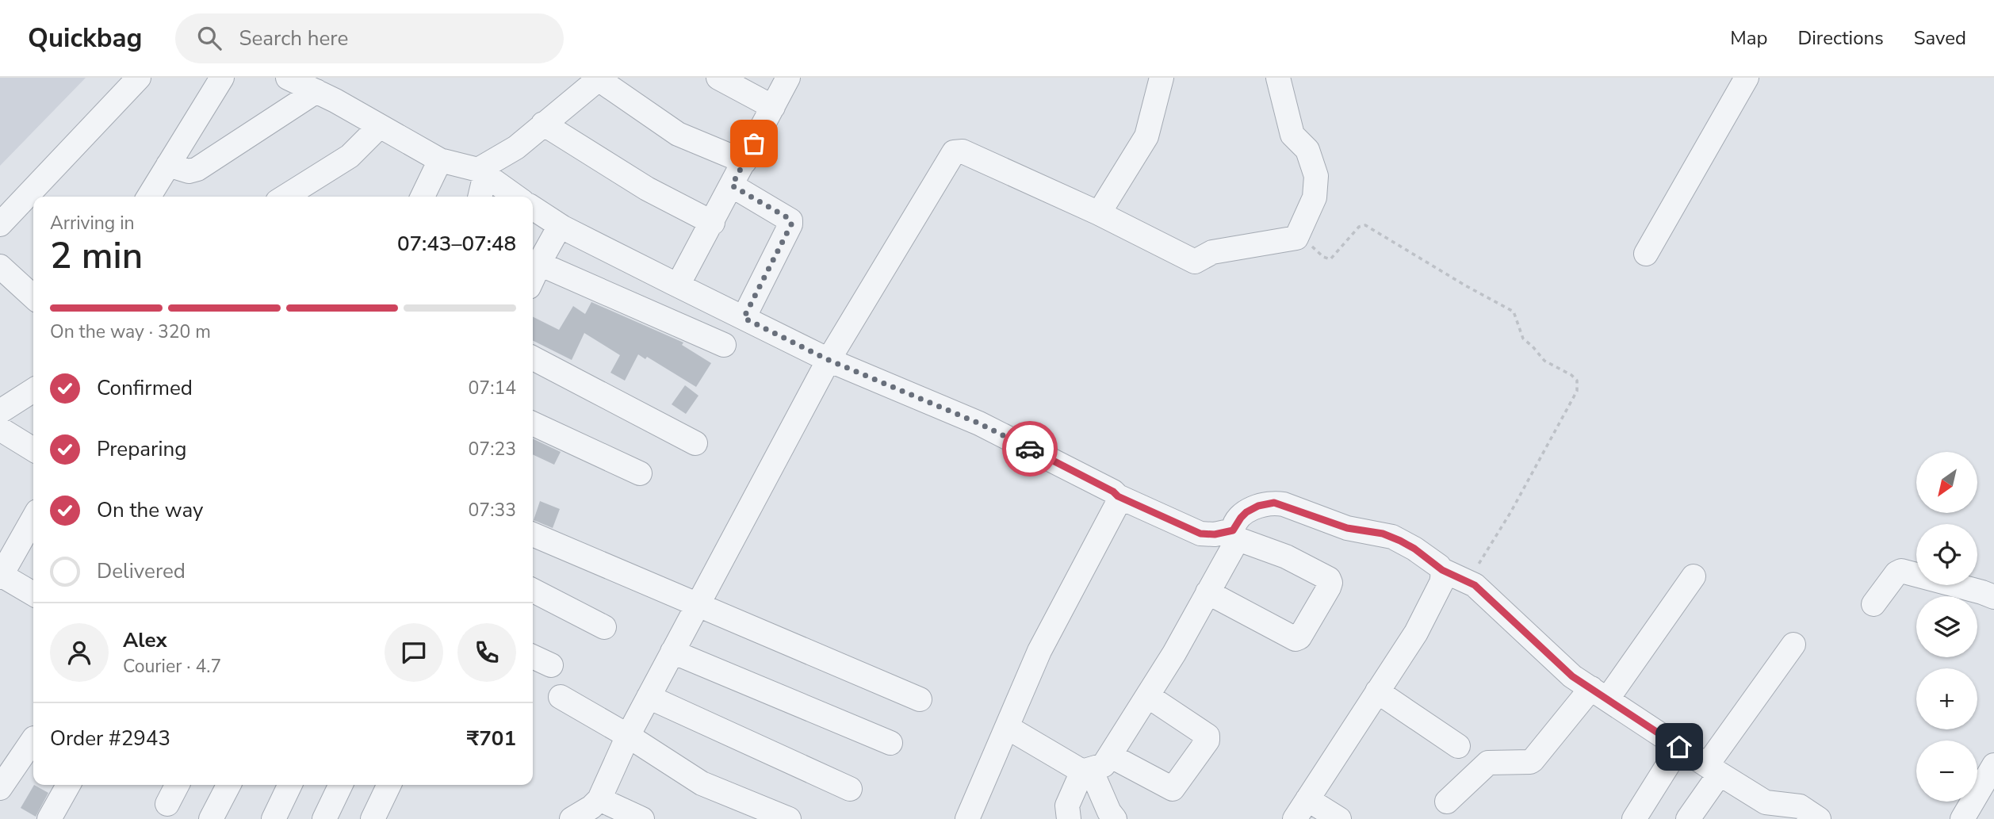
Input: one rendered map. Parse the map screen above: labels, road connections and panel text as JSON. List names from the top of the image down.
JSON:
{
  "north": "bottom left",
  "page": {
    "header": "Quickbag",
    "search": "Search here",
    "nav": ["Map", "Directions", "Saved"],
    "heading": ["2 min", "Arriving in", "07:43–07:48"],
    "panel": [
      "Alex",
      "Courier · 4.7",
      "Order #2943",
      "₹701"
    ],
    "bar": "On the way · 320 m",
    "list": [
      ["Confirmed", "07:14"],
      ["Preparing", "07:23"],
      ["On the way", "07:33"],
      "Delivered"
    ],
    "map_buttons": ["+", "−"]
  }
}
